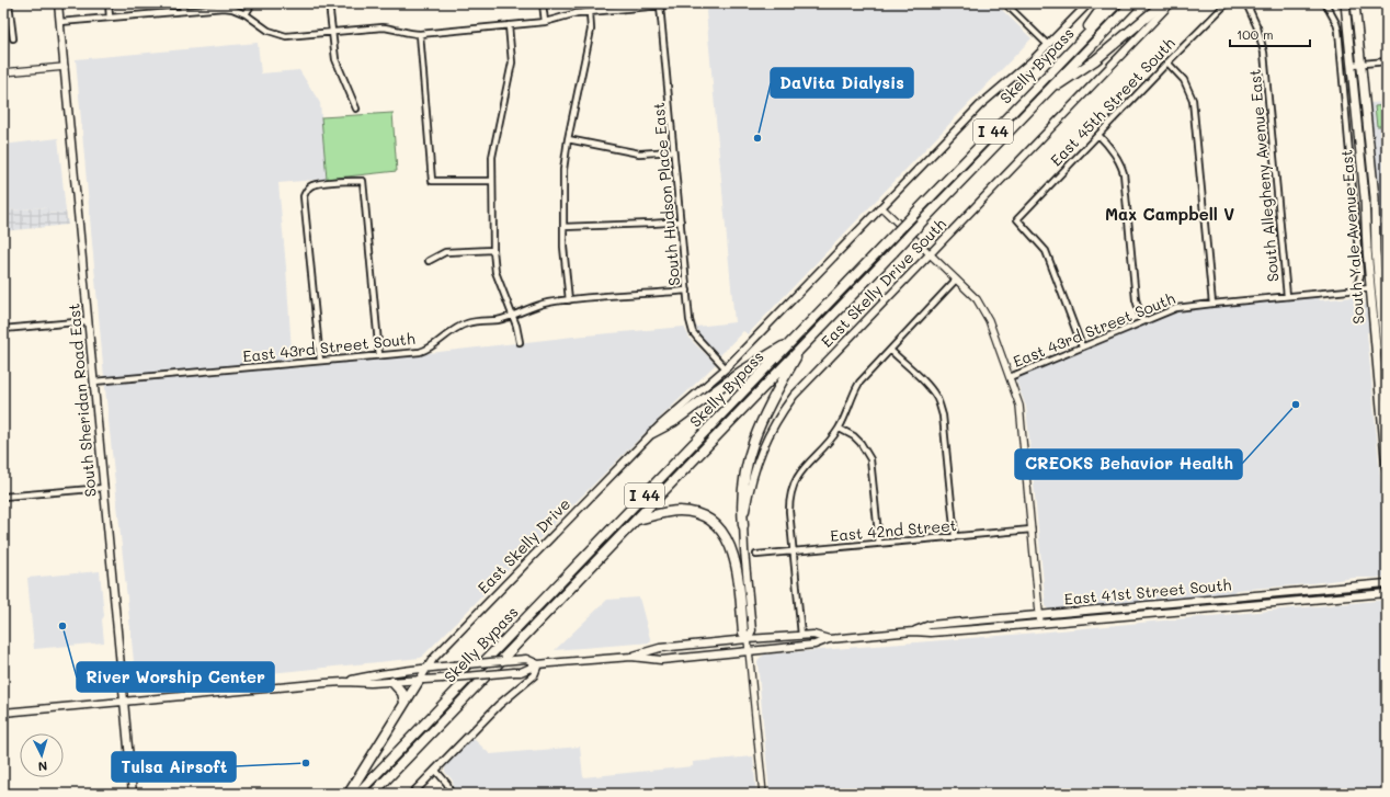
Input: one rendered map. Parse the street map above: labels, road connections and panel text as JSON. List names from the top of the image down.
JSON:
{
  "streets": {
    "highway": ["Skelly Bypass", "I 44"],
    "main road": [
      "South Yale Avenue East",
      "East Skelly Drive South",
      "South Sheridan Road East",
      "East Skelly Drive",
      "East 41st Street South"
    ],
    "street": [
      "East 45th Street South",
      "South Allegheny Avenue East",
      "South Hudson Place East",
      "East 43rd Street South",
      "East 42nd Street"
    ]
  },
  "crossings": [
    ["East 45th Street South", "East 43rd Street South"],
    ["South Allegheny Avenue East", "East 43rd Street South"],
    ["South Hudson Place East", "East 43rd Street South"],
    ["South Yale Avenue East", "East 43rd Street South"],
    ["East Skelly Drive South", "East 41st Street South"],
    ["East 43rd Street South", "South Sheridan Road East"],
    ["South Sheridan Road East", "East 41st Street South"],
    ["East Skelly Drive", "East 41st Street South"]
  ],
  "districts": ["Max Campbell V"],
  "places": [
    "DaVita Dialysis",
    "CREOKS Behavior Health",
    "River Worship Center",
    "Tulsa Airsoft"
  ],
  "scale_bar": "100 m",
  "north": "bottom"
}
